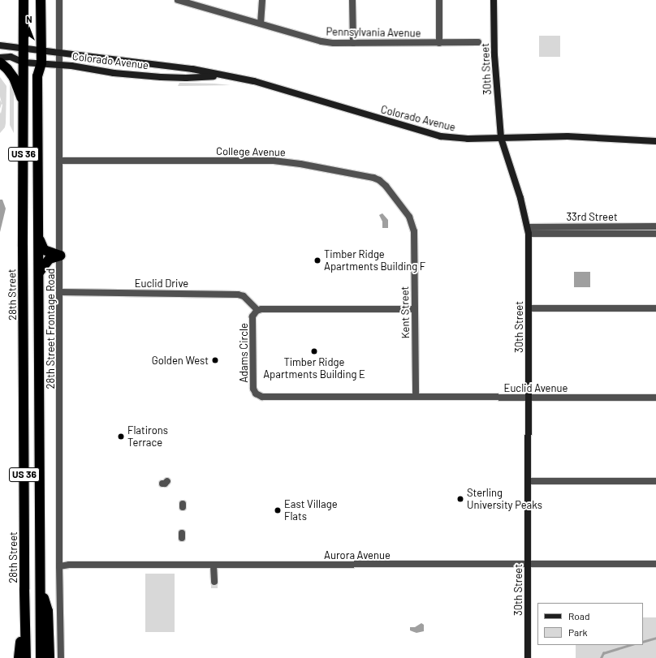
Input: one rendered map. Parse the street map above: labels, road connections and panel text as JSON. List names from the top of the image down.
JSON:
{
  "streets": {
    "highway": ["US 36", "28th Street"],
    "main road": ["Colorado Avenue", "30th Street"],
    "street": [
      "Pennsylvania Avenue",
      "College Avenue",
      "33rd Street",
      "Euclid Drive",
      "Kent Street",
      "28th Street Frontage Road",
      "Adams Circle",
      "Euclid Avenue",
      "Aurora Avenue"
    ]
  },
  "crossings": [
    ["Colorado Avenue", "30th Street"],
    ["Colorado Avenue", "US 36"],
    ["Colorado Avenue", "28th Street"],
    ["Colorado Avenue", "28th Street Frontage Road"],
    ["30th Street", "33rd Street"],
    ["30th Street", "Euclid Avenue"],
    ["30th Street", "Aurora Avenue"],
    ["College Avenue", "Kent Street"],
    ["College Avenue", "28th Street Frontage Road"],
    ["US 36", "28th Street"],
    ["Euclid Drive", "28th Street Frontage Road"],
    ["Euclid Drive", "Adams Circle"],
    ["Kent Street", "Adams Circle"],
    ["Kent Street", "Euclid Avenue"],
    ["28th Street Frontage Road", "Aurora Avenue"],
    ["Adams Circle", "Euclid Avenue"]
  ],
  "places": [
    "Timber Ridge Apartments Building F",
    "Timber Ridge Apartments Building E",
    "Golden West",
    "Flatirons Terrace",
    "Sterling University Peaks",
    "East Village Flats"
  ],
  "legend": ["Road", "Park"],
  "north": "top"
}
